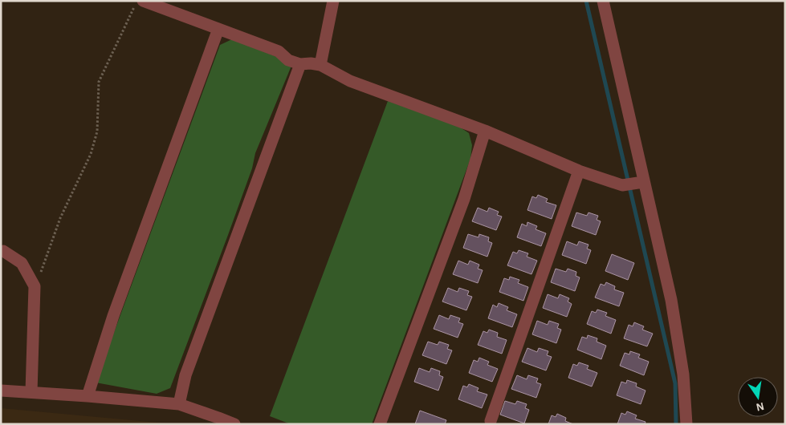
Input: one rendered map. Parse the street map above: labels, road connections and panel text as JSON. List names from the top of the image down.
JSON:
{
  "north": "bottom"
}
